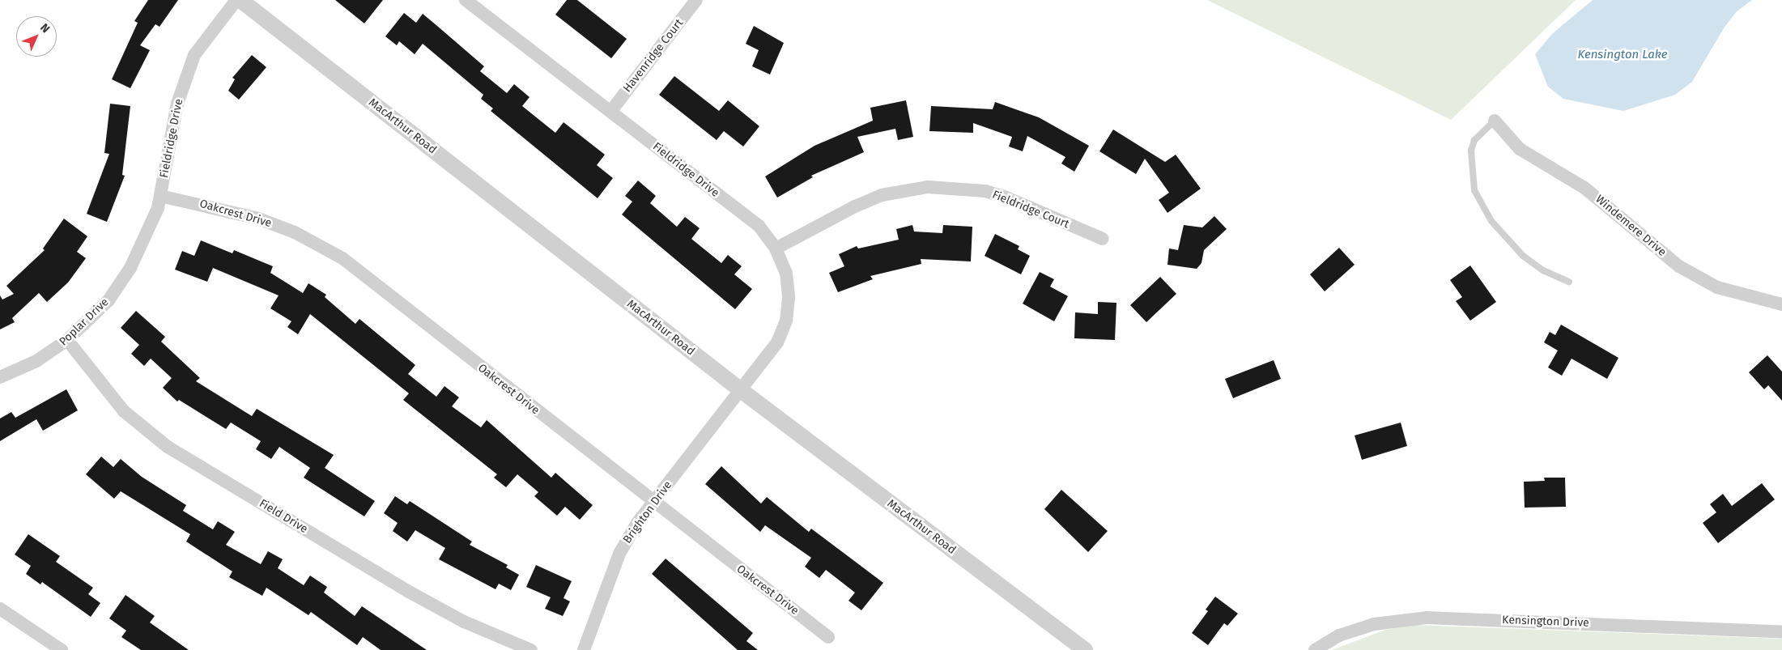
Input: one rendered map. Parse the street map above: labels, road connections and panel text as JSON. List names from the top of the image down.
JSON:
{
  "streets": {
    "street": [
      "Havenridge Court",
      "MacArthur Road",
      "Fieldridge Drive",
      "Fieldridge Court",
      "Oakcrest Drive",
      "Windemere Drive",
      "Poplar Drive",
      "Brighton Drive",
      "Field Drive",
      "Kensington Drive"
    ]
  },
  "crossings": [
    ["Havenridge Court", "Fieldridge Drive"],
    ["MacArthur Road", "Fieldridge Drive"],
    ["MacArthur Road", "Brighton Drive"],
    ["Fieldridge Drive", "Fieldridge Court"],
    ["Fieldridge Drive", "Oakcrest Drive"],
    ["Fieldridge Drive", "Poplar Drive"],
    ["Fieldridge Drive", "Brighton Drive"],
    ["Oakcrest Drive", "Poplar Drive"],
    ["Oakcrest Drive", "Brighton Drive"],
    ["Poplar Drive", "Field Drive"]
  ],
  "water": ["Kensington Lake"],
  "north": "top right"
}
